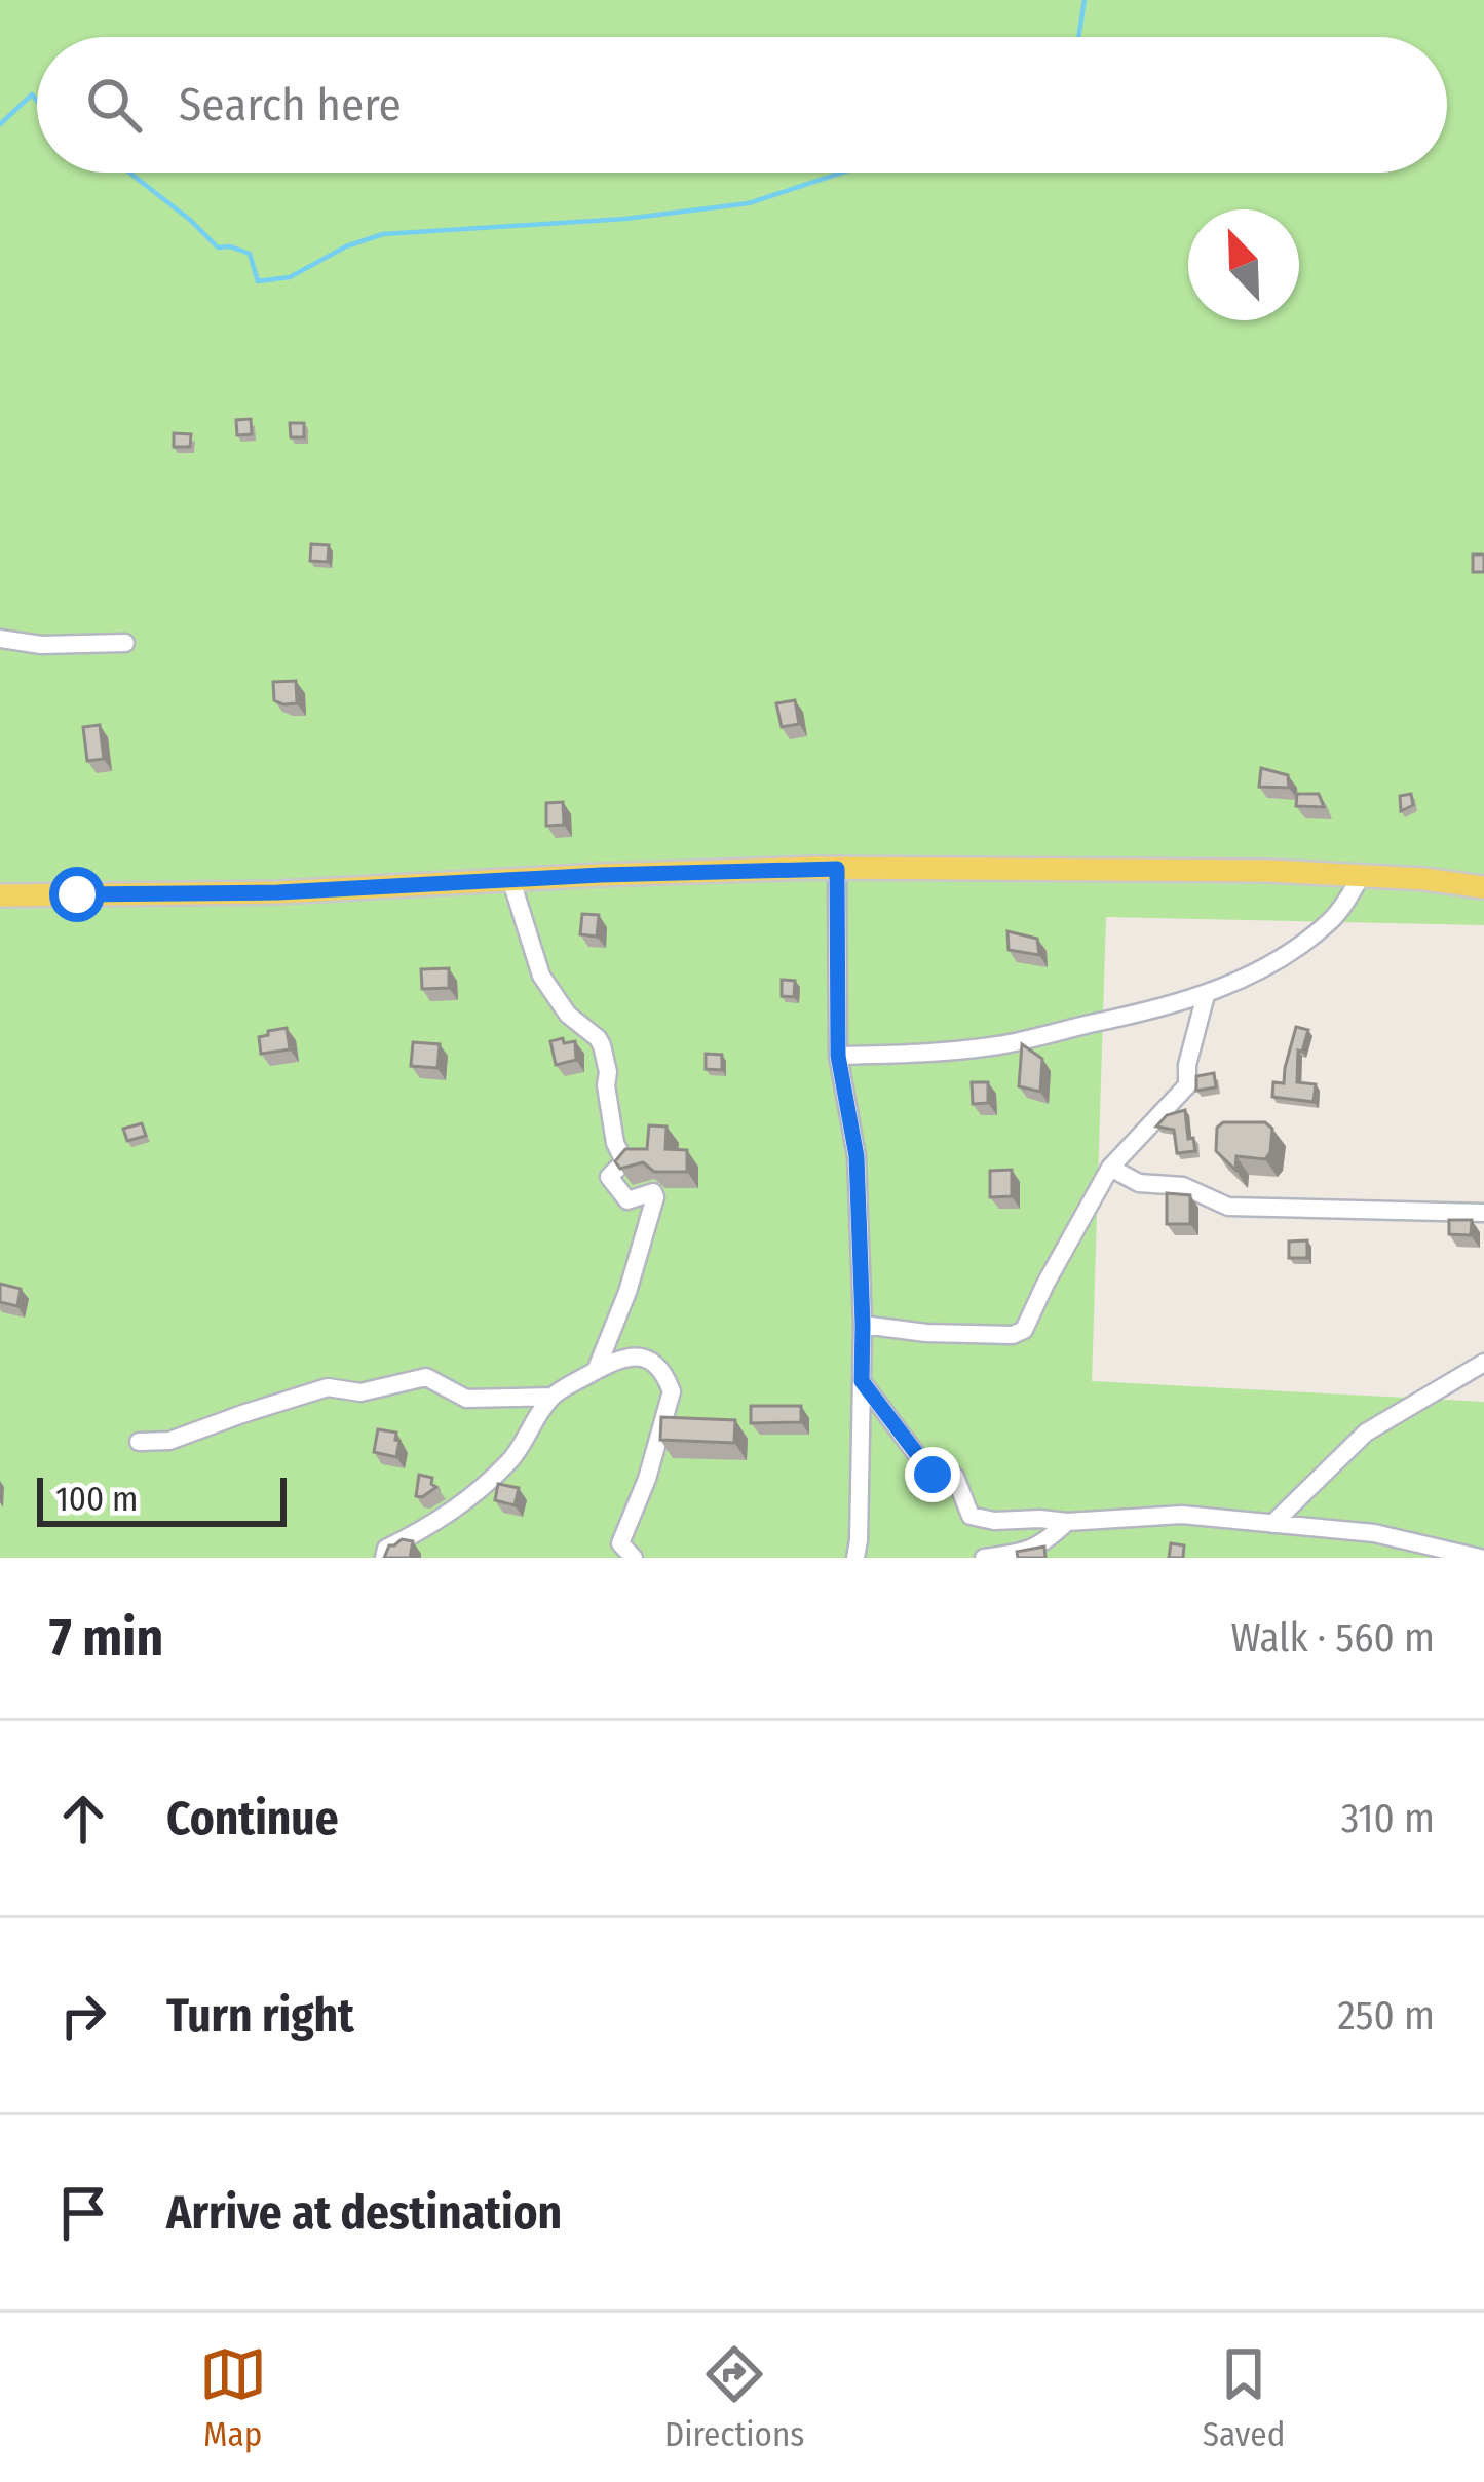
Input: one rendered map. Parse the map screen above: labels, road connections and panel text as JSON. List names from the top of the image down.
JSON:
{
  "scale_bar": "100 m",
  "north": "top left",
  "page": {
    "search": "Search here",
    "scale": "100 m",
    "heading": ["7 min", "Walk · 560 m"],
    "list": [
      ["Continue", "310 m"],
      ["Turn right", "250 m"],
      "Arrive at destination"
    ],
    "nav": ["Map", "Directions", "Saved"]
  }
}
